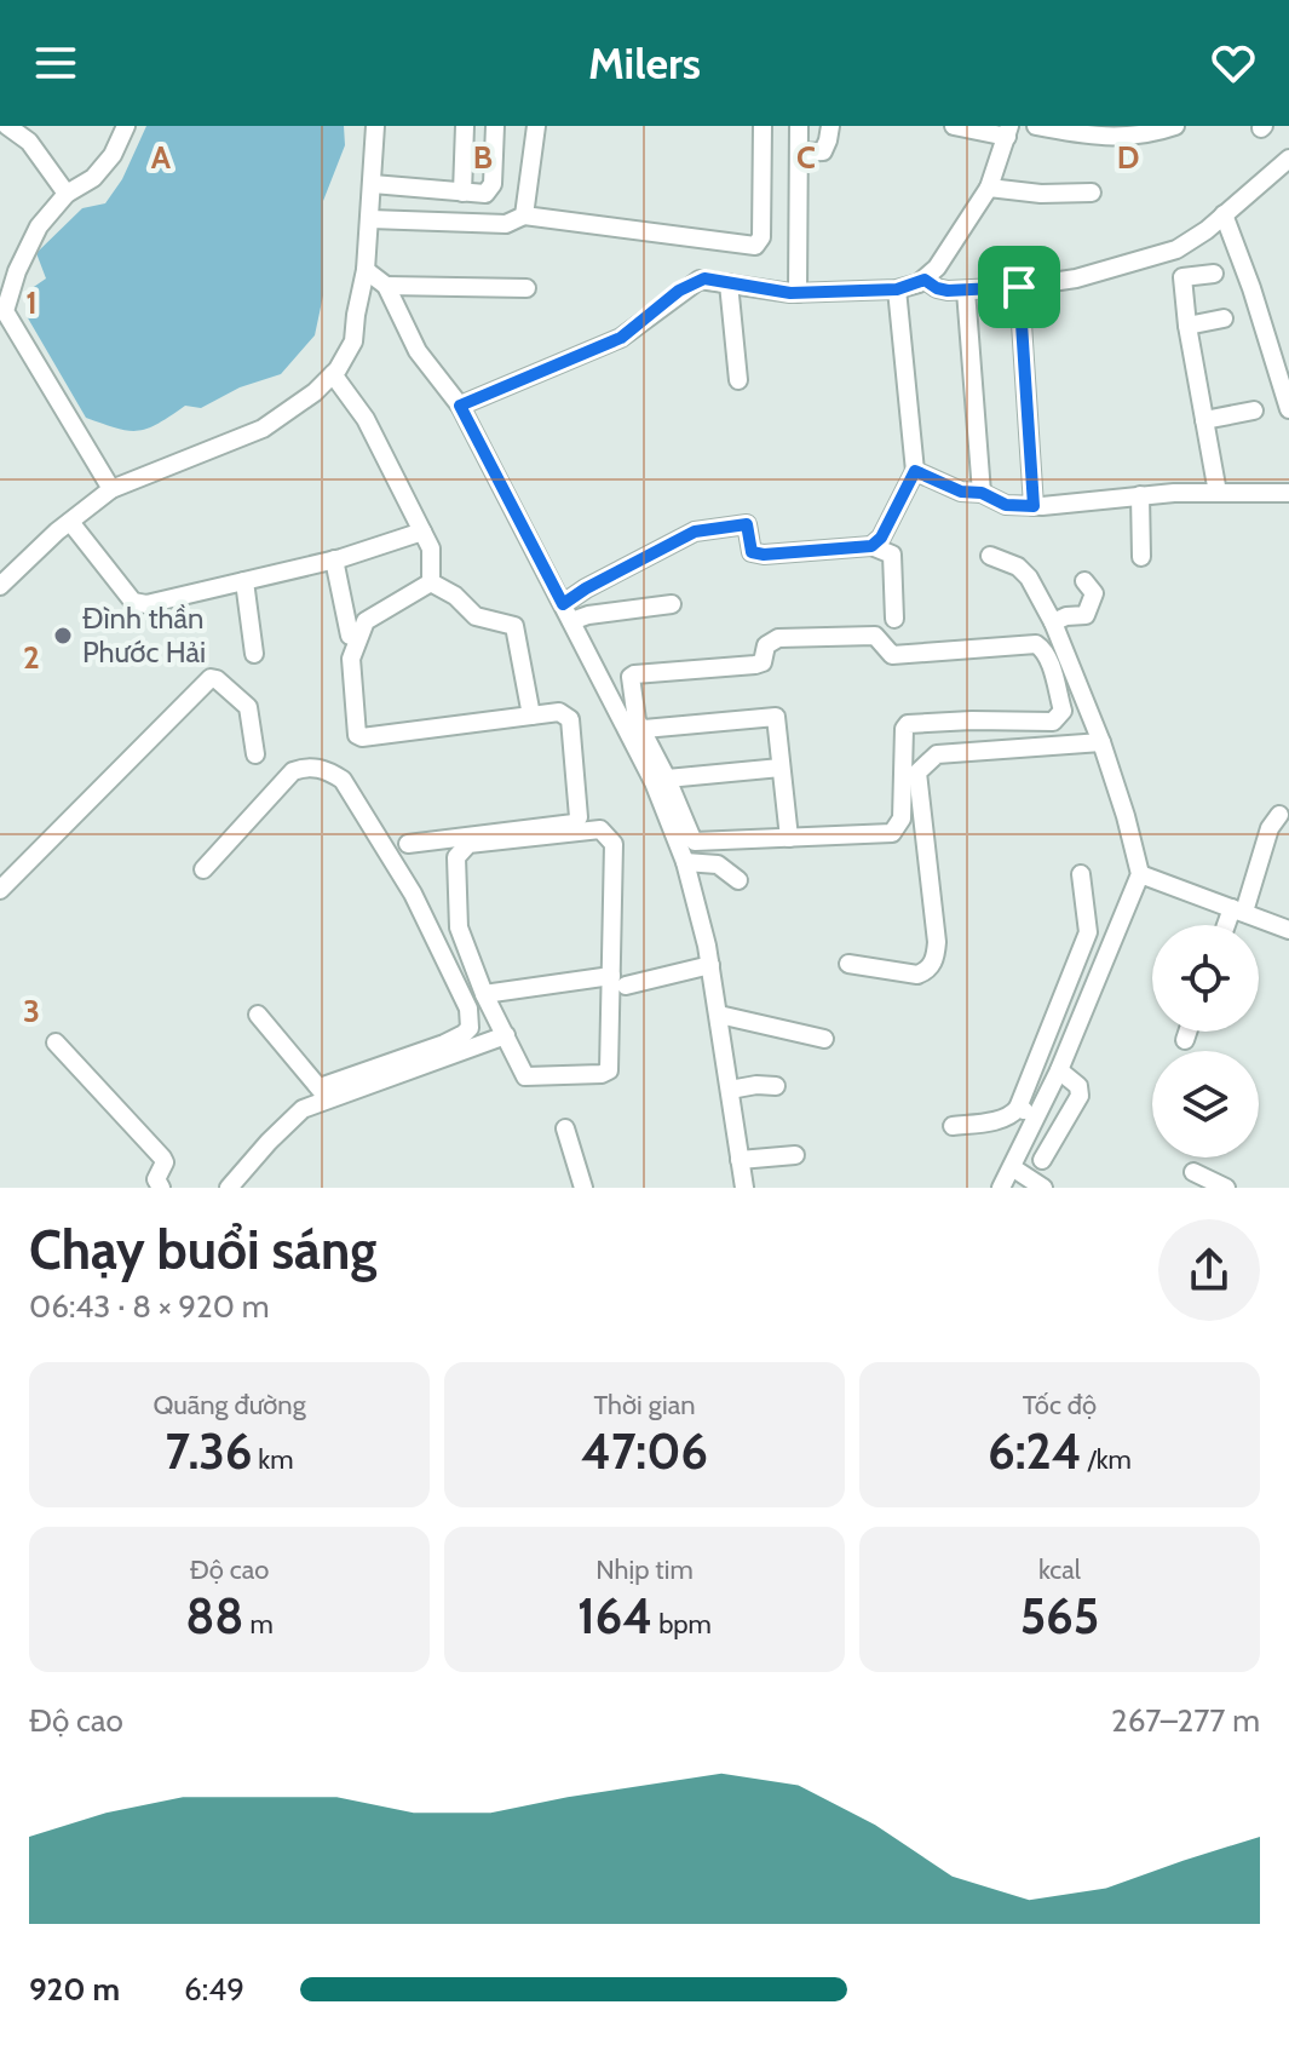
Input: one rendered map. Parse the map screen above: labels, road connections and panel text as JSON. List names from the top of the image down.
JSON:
{
  "places": ["Đình thần Phước Hải"],
  "page": {
    "header": "Milers",
    "heading": ["Chạy buổi sáng", "06:43 · 8 × 920 m"],
    "stats": [
      ["Quãng đường", "7.36 km"],
      ["Thời gian", "47:06"],
      ["Tốc độ", "6:24 /km"],
      ["Độ cao", "88 m"],
      ["Nhịp tim", "164 bpm"],
      ["kcal", "565"]
    ],
    "chart": ["Độ cao", "267–277 m"],
    "list": [
      {
        "name": "920 m",
        "note": "6:49"
      }
    ]
  },
  "grid": {
    "columns": [
      "A",
      "B",
      "C",
      "D"
    ],
    "rows": ["1", "2", "3"]
  }
}
